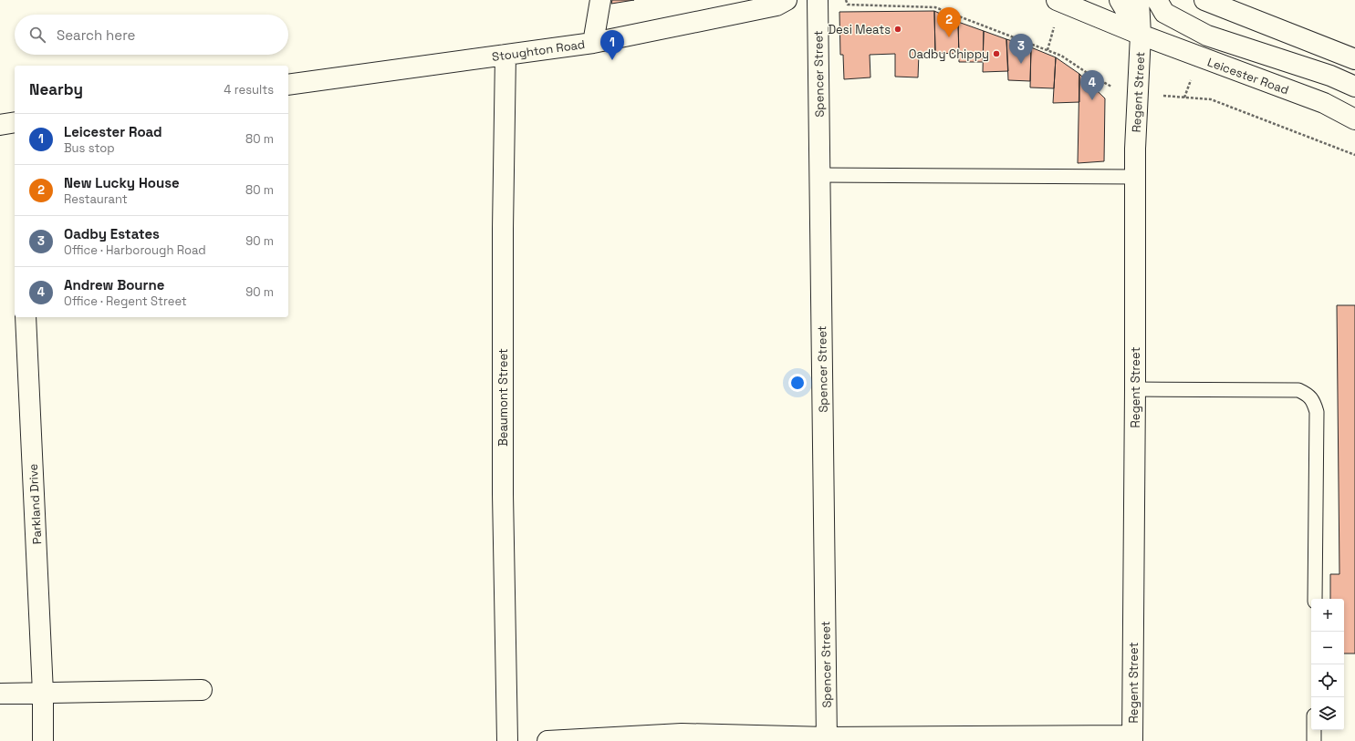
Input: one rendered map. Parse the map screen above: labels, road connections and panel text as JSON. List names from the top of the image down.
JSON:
{
  "streets": {
    "main road": [
      "Stoughton Road",
      "Spencer Street",
      "Leicester Road",
      "Regent Street",
      "Beaumont Street",
      "Parkland Drive"
    ]
  },
  "crossings": [
    ["Stoughton Road", "Beaumont Street"],
    ["Leicester Road", "Regent Street"]
  ],
  "places": ["Desi Meats", "Oadby Chippy"],
  "page": {
    "pins": [
      "2",
      "1",
      "3",
      "4"
    ],
    "search": "Search here",
    "heading": ["Nearby", "4 results"],
    "list": [
      {
        "mark": "1",
        "name": "Leicester Road",
        "note": "Bus stop",
        "value": "80 m"
      },
      {
        "mark": "2",
        "name": "New Lucky House",
        "note": "Restaurant",
        "value": "80 m"
      },
      {
        "mark": "3",
        "name": "Oadby Estates",
        "note": "Office · Harborough Road",
        "value": "90 m"
      },
      {
        "mark": "4",
        "name": "Andrew Bourne",
        "note": "Office · Regent Street",
        "value": "90 m"
      }
    ],
    "map_buttons": ["+", "−"]
  }
}
